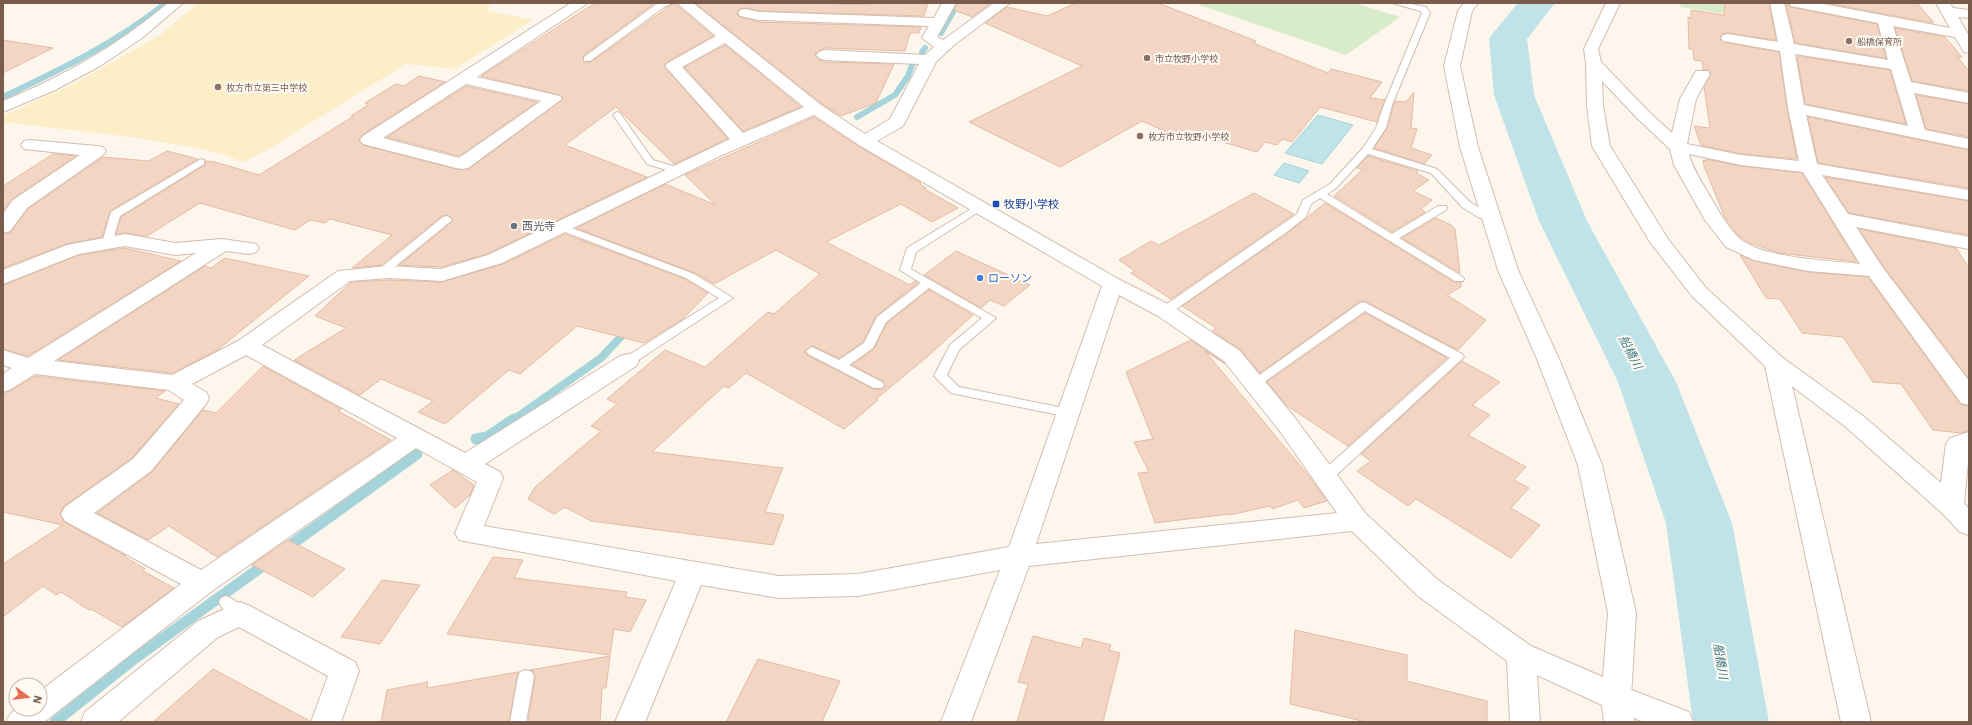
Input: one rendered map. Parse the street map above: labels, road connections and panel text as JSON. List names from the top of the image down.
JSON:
{
  "water": ["船橋川"],
  "places": {
    "other": [
      "船橋保育所",
      "市立牧野小学校",
      "枚方市立第三中学校",
      "枚方市立牧野小学校",
      "西光寺",
      "ローソン"
    ],
    "transit": ["牧野小学校"]
  },
  "north": "right"
}
